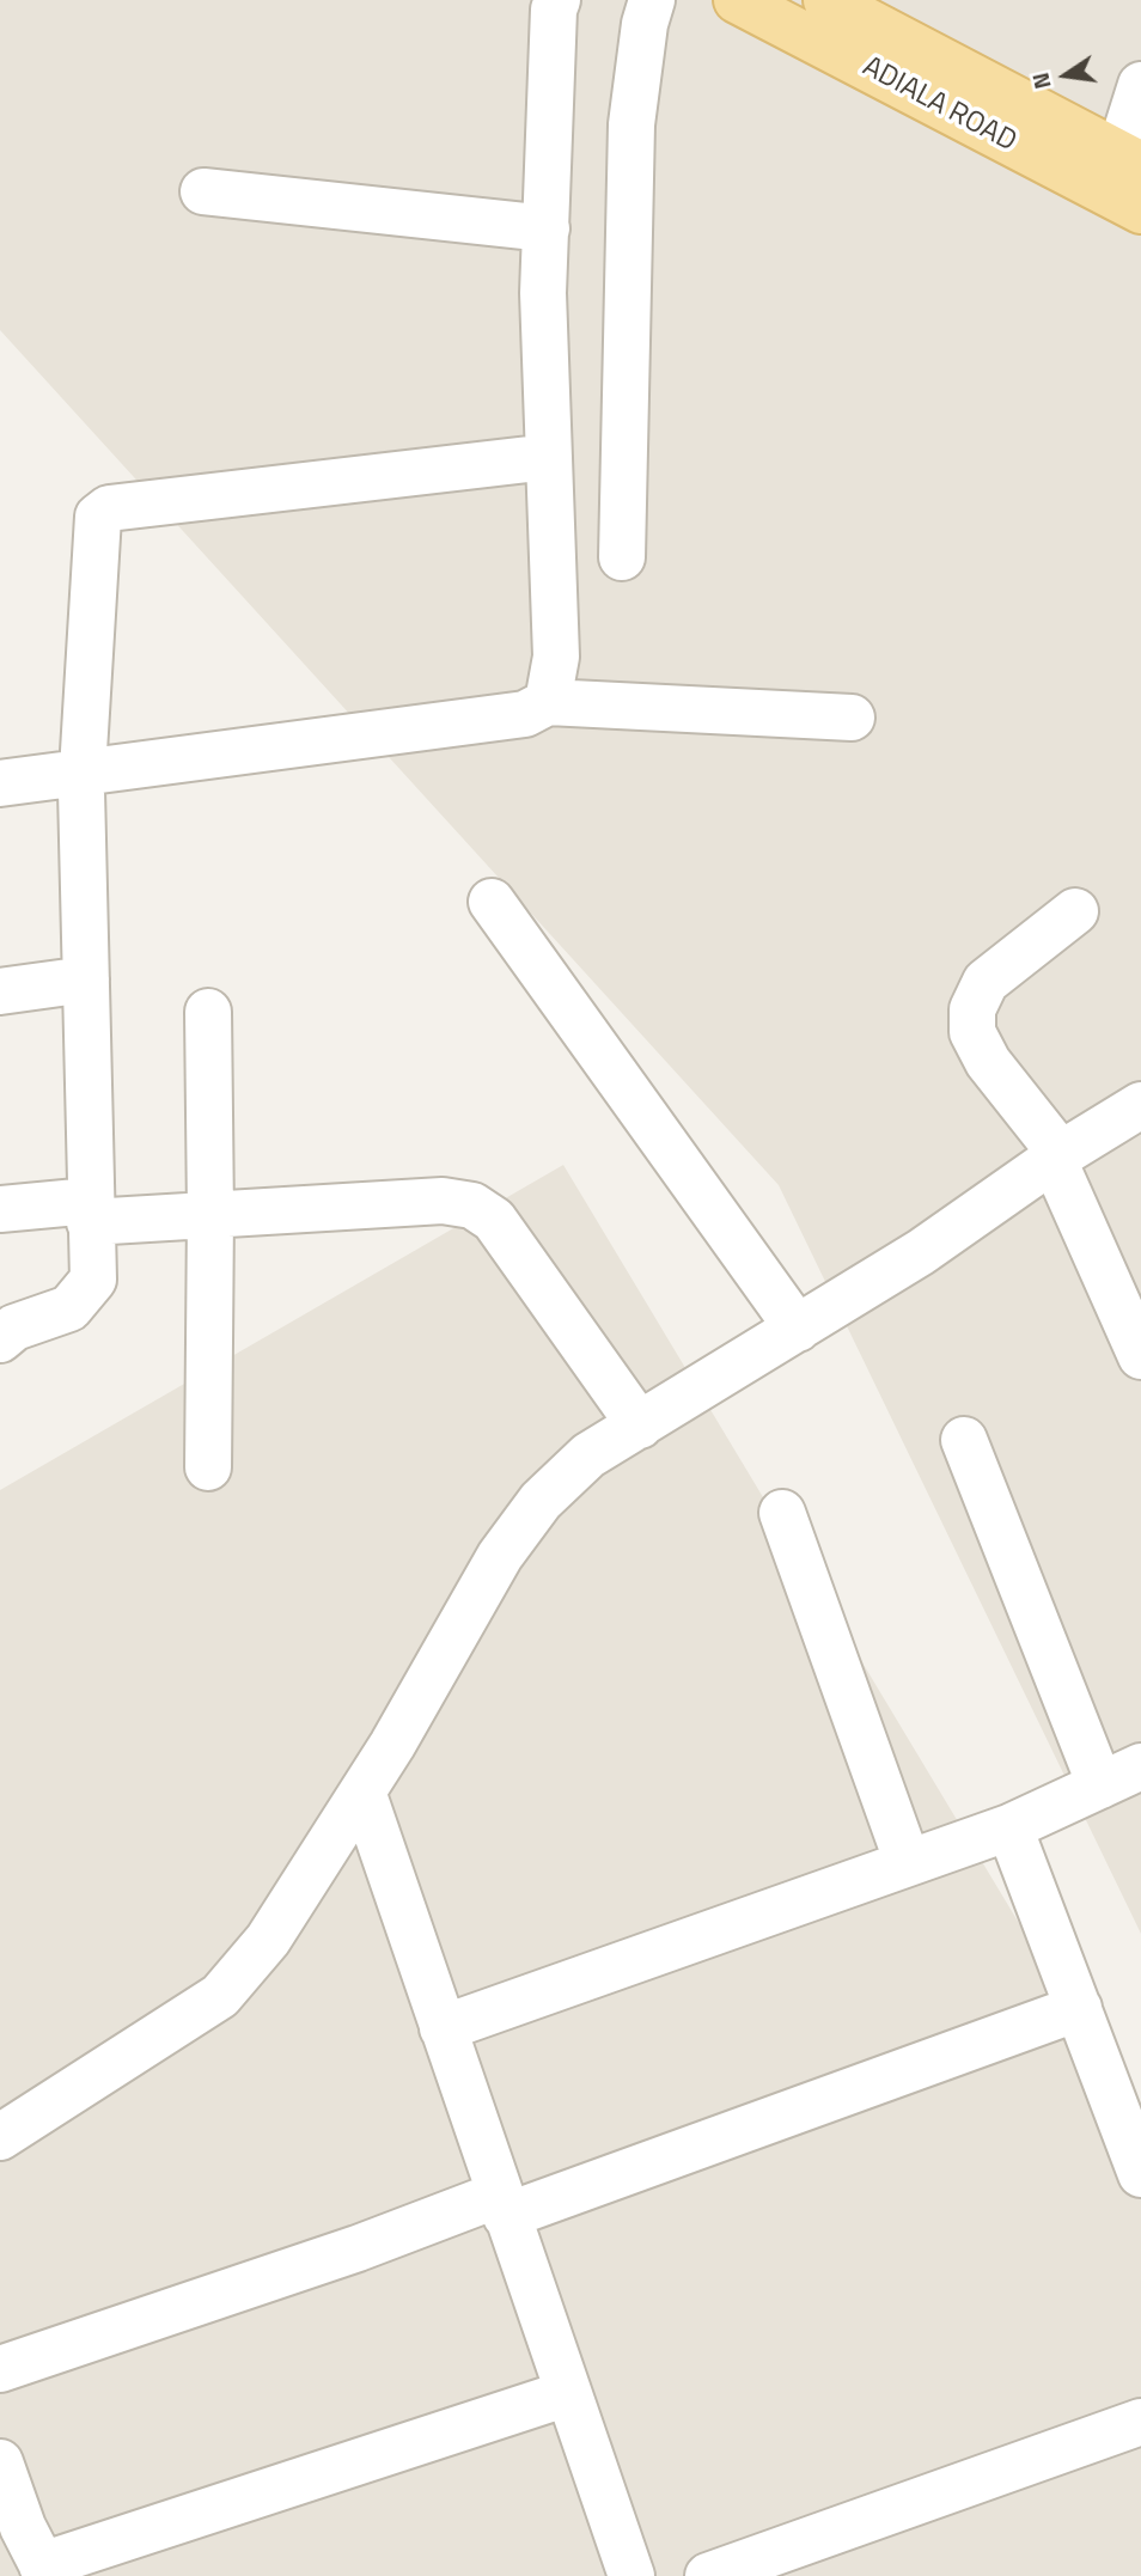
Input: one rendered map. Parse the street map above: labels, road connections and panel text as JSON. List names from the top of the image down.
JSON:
{
  "streets": {
    "main road": ["ADIALA ROAD"]
  },
  "north": "left"
}
